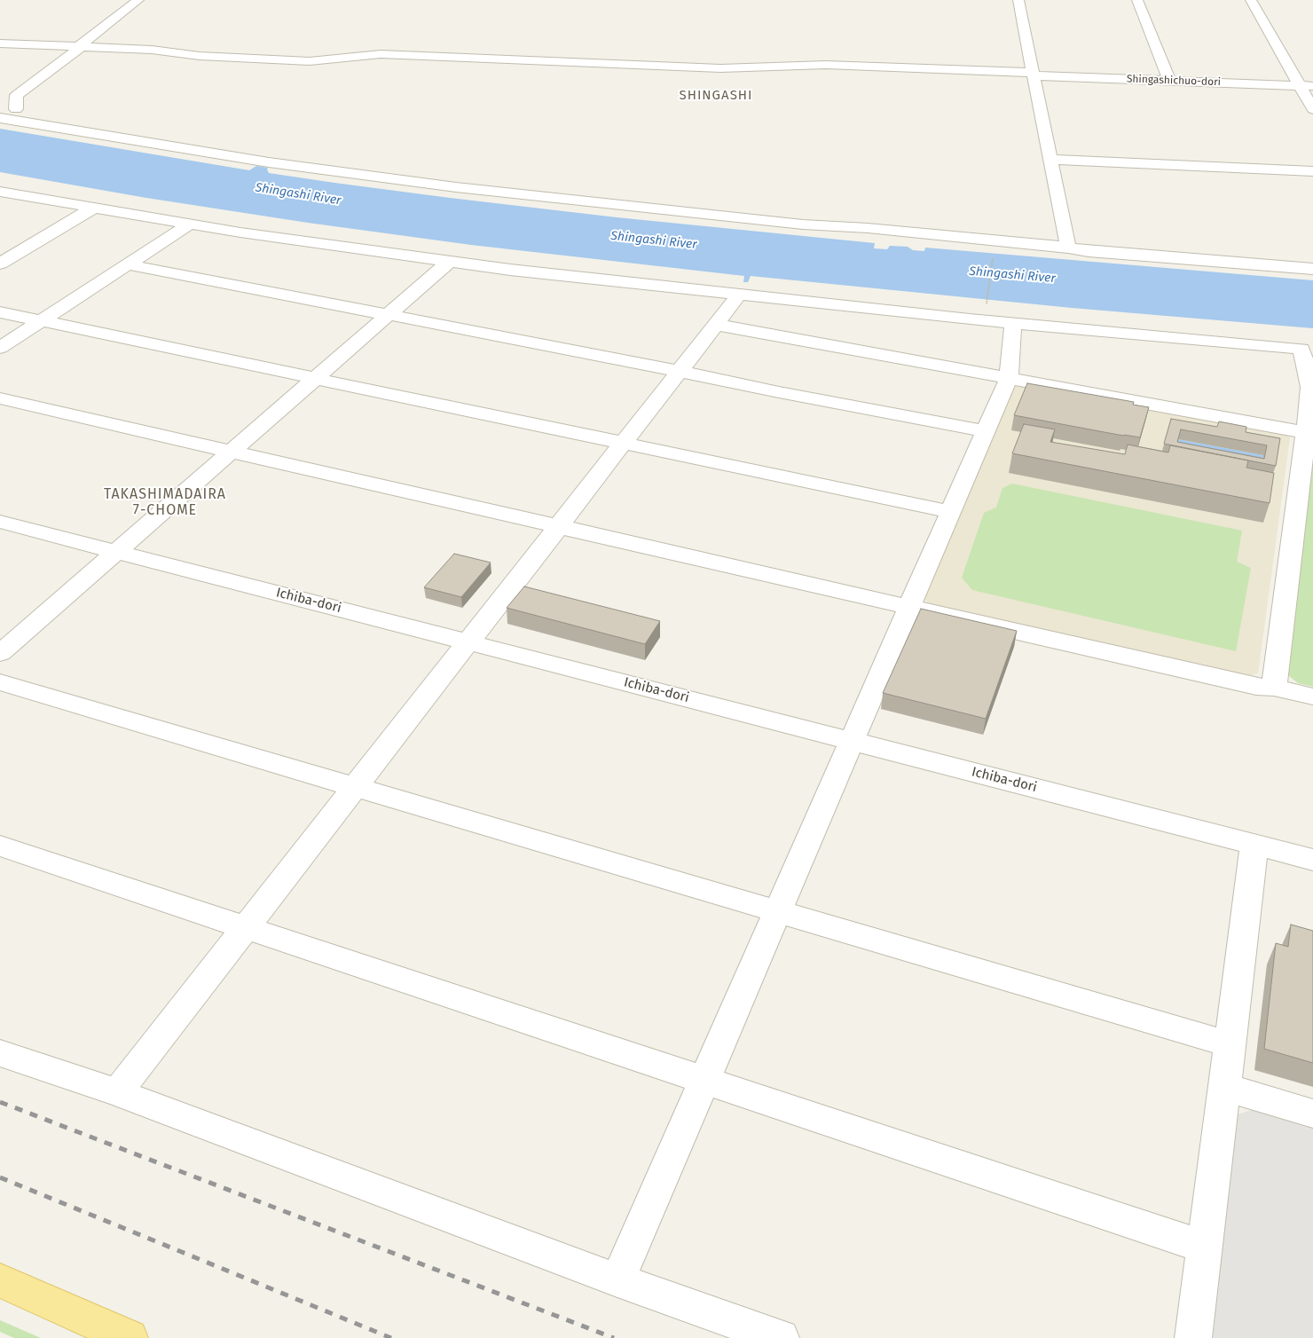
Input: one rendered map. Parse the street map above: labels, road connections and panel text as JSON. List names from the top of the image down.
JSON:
{
  "streets": {
    "street": ["Shingashichuo-dori", "Ichiba-dori"]
  },
  "districts": ["SHINGASHI", "TAKASHIMADAIRA 7-CHOME"],
  "water": ["Shingashi River"]
}
